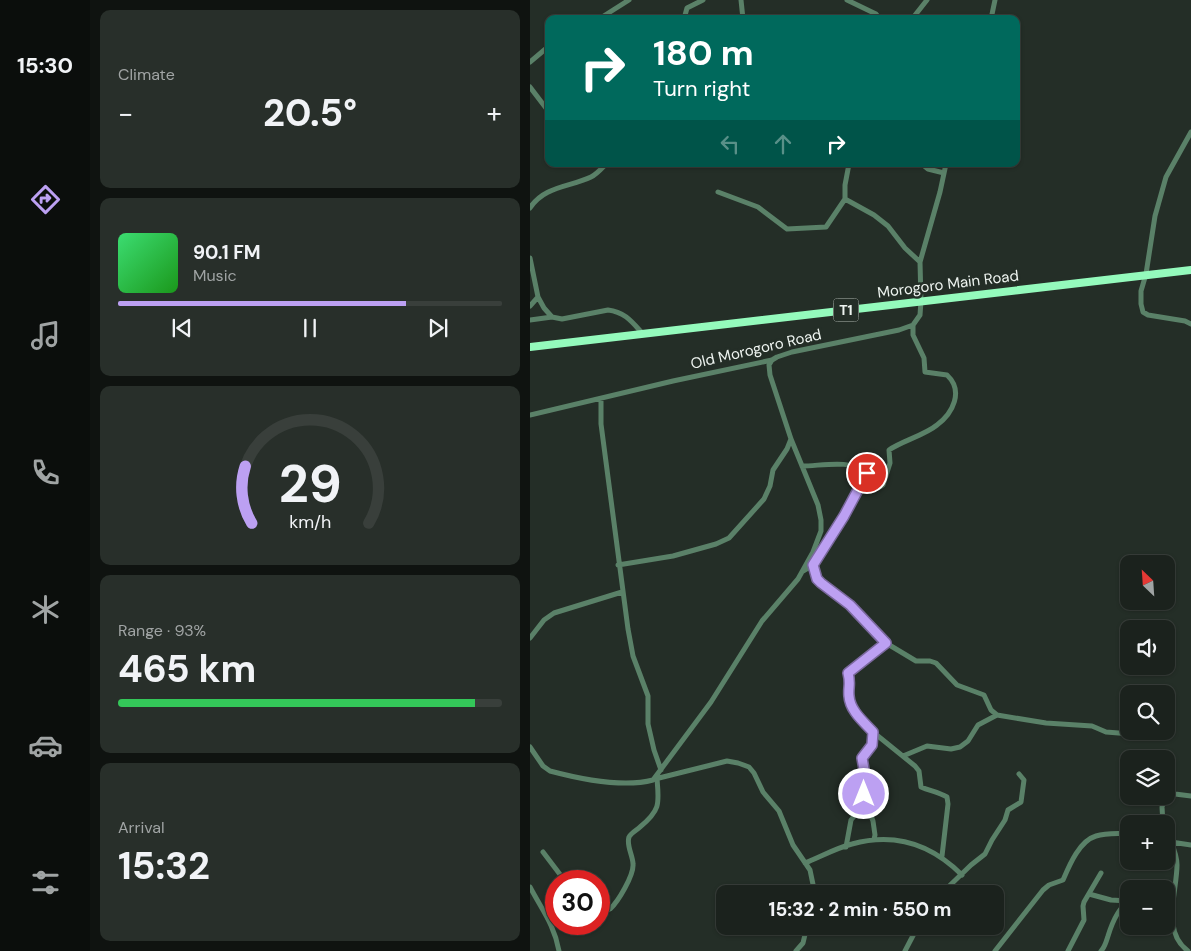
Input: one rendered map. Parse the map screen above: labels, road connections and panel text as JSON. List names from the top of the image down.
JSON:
{
  "streets": {
    "highway": ["Morogoro Main Road", "T1"],
    "street": ["Old Morogoro Road"]
  },
  "north": "top left",
  "page": {
    "tabs": "15:30",
    "tile": [
      "Climate",
      ["Range · 93%", "465 km"],
      ["Arrival", "15:32"]
    ],
    "turn": ["180 m", "Turn right"],
    "heat": ["−", "20.5°", "+"],
    "song": ["90.1 FM", "Music"],
    "map_buttons": ["+", "−"],
    "limit": "30",
    "trip": "15:32 · 2 min · 550 m",
    "gauge": ["29", "km/h"]
  }
}
